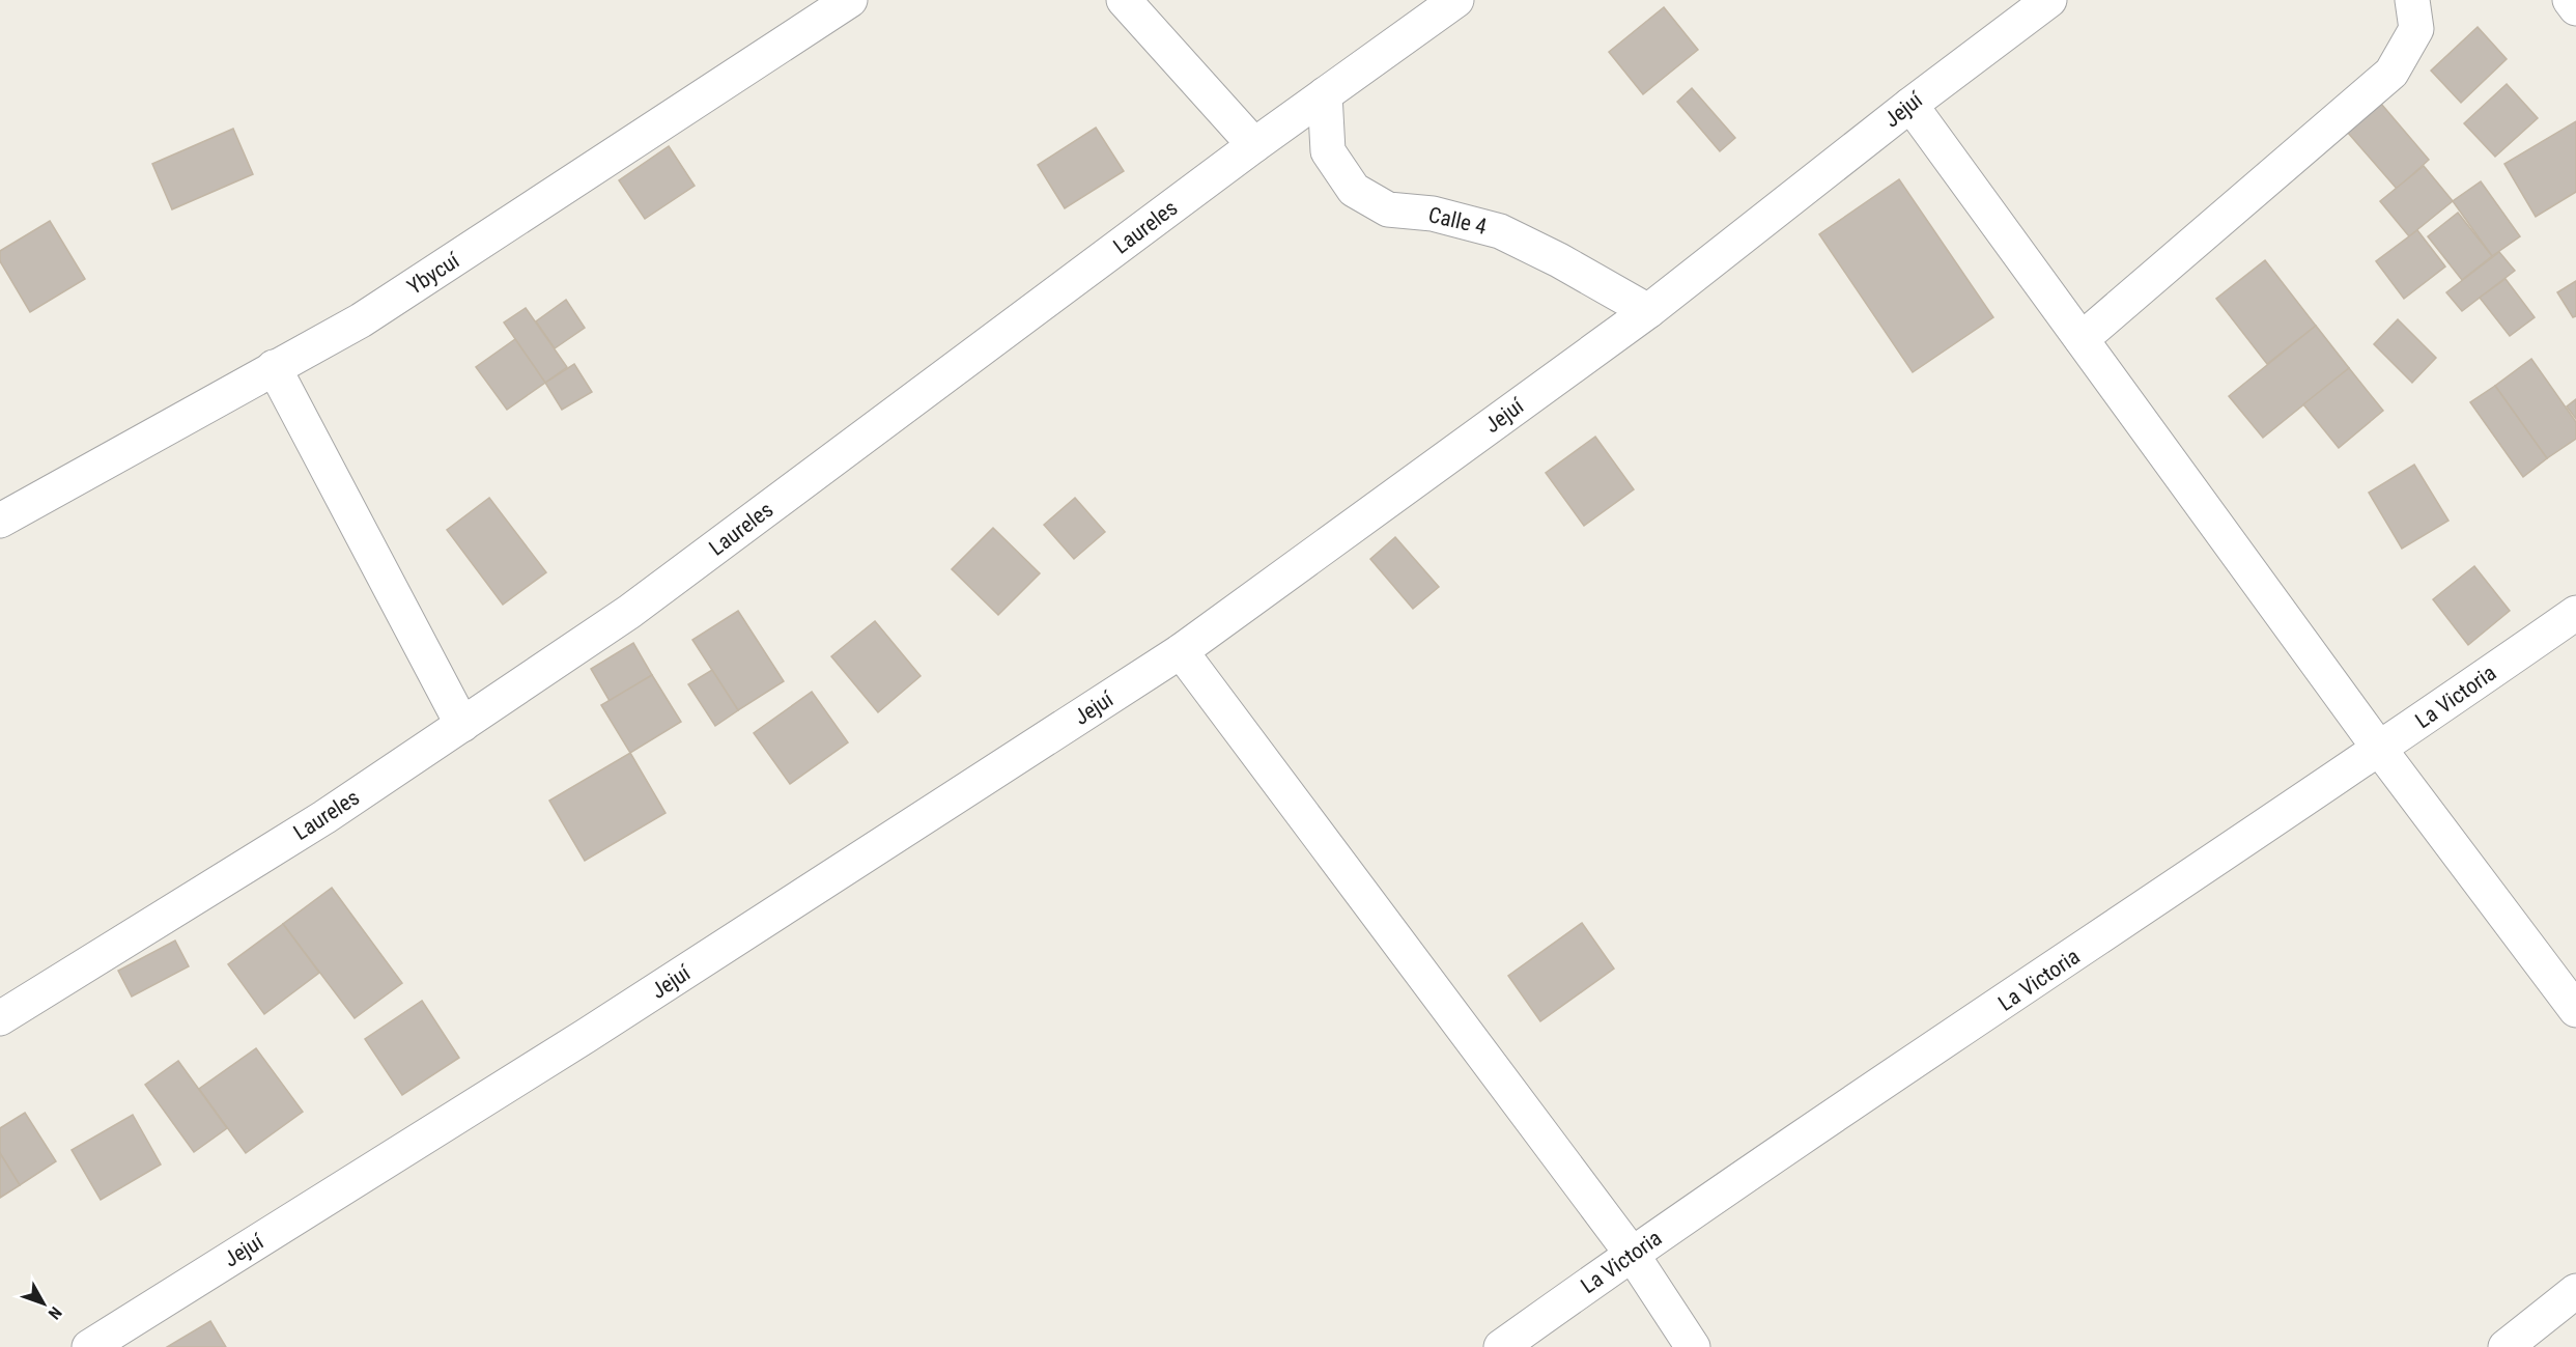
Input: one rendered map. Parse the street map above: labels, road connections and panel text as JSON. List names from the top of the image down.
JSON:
{
  "streets": {
    "street": [
      "Jejuí",
      "Calle 4",
      "Laureles",
      "Ybycuí",
      "La Victoria"
    ]
  },
  "crossings": [
    ["Jejuí", "Calle 4"],
    ["Calle 4", "Laureles"]
  ],
  "north": "bottom right"
}
